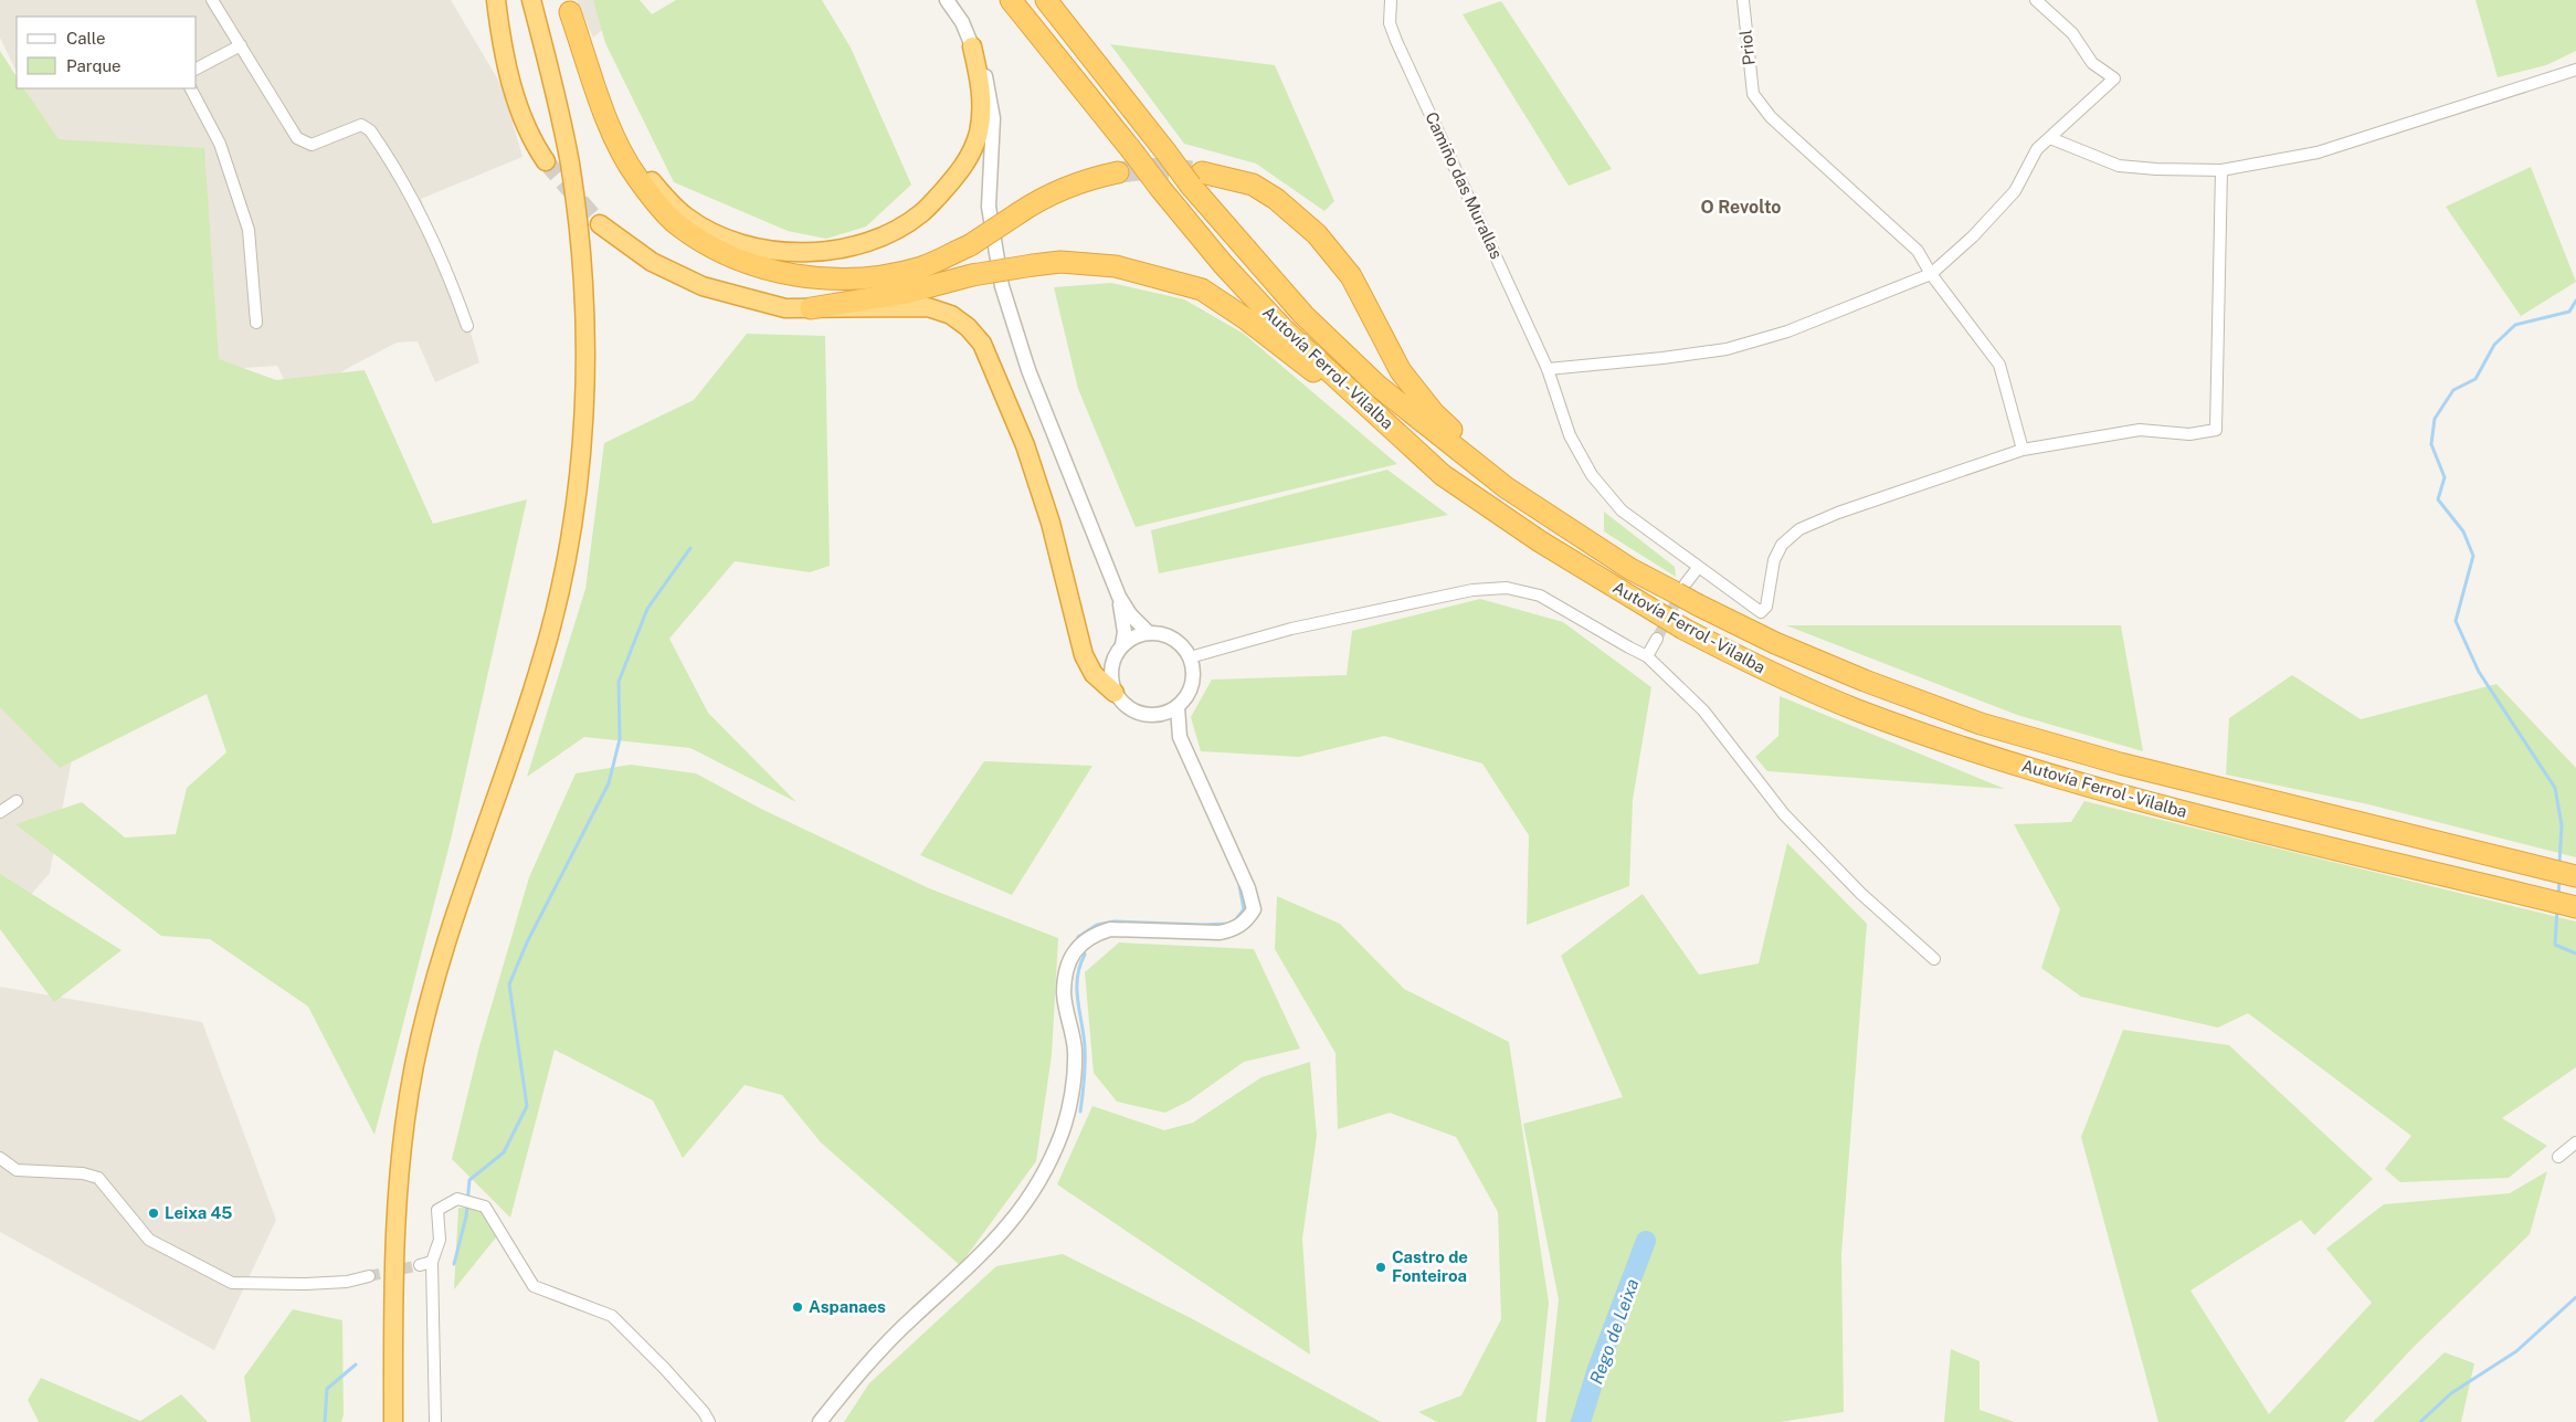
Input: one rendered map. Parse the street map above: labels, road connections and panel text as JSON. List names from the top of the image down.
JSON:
{
  "streets": {
    "highway": ["Autovía Ferrol - Vilalba"],
    "street": ["Priol", "Camiño das Murallas"]
  },
  "districts": ["O Revolto"],
  "water": ["Rego de Leixa"],
  "places": ["Leixa 45", "Castro de Fonteiroa", "Aspanaes"],
  "legend": ["Calle", "Parque"]
}
